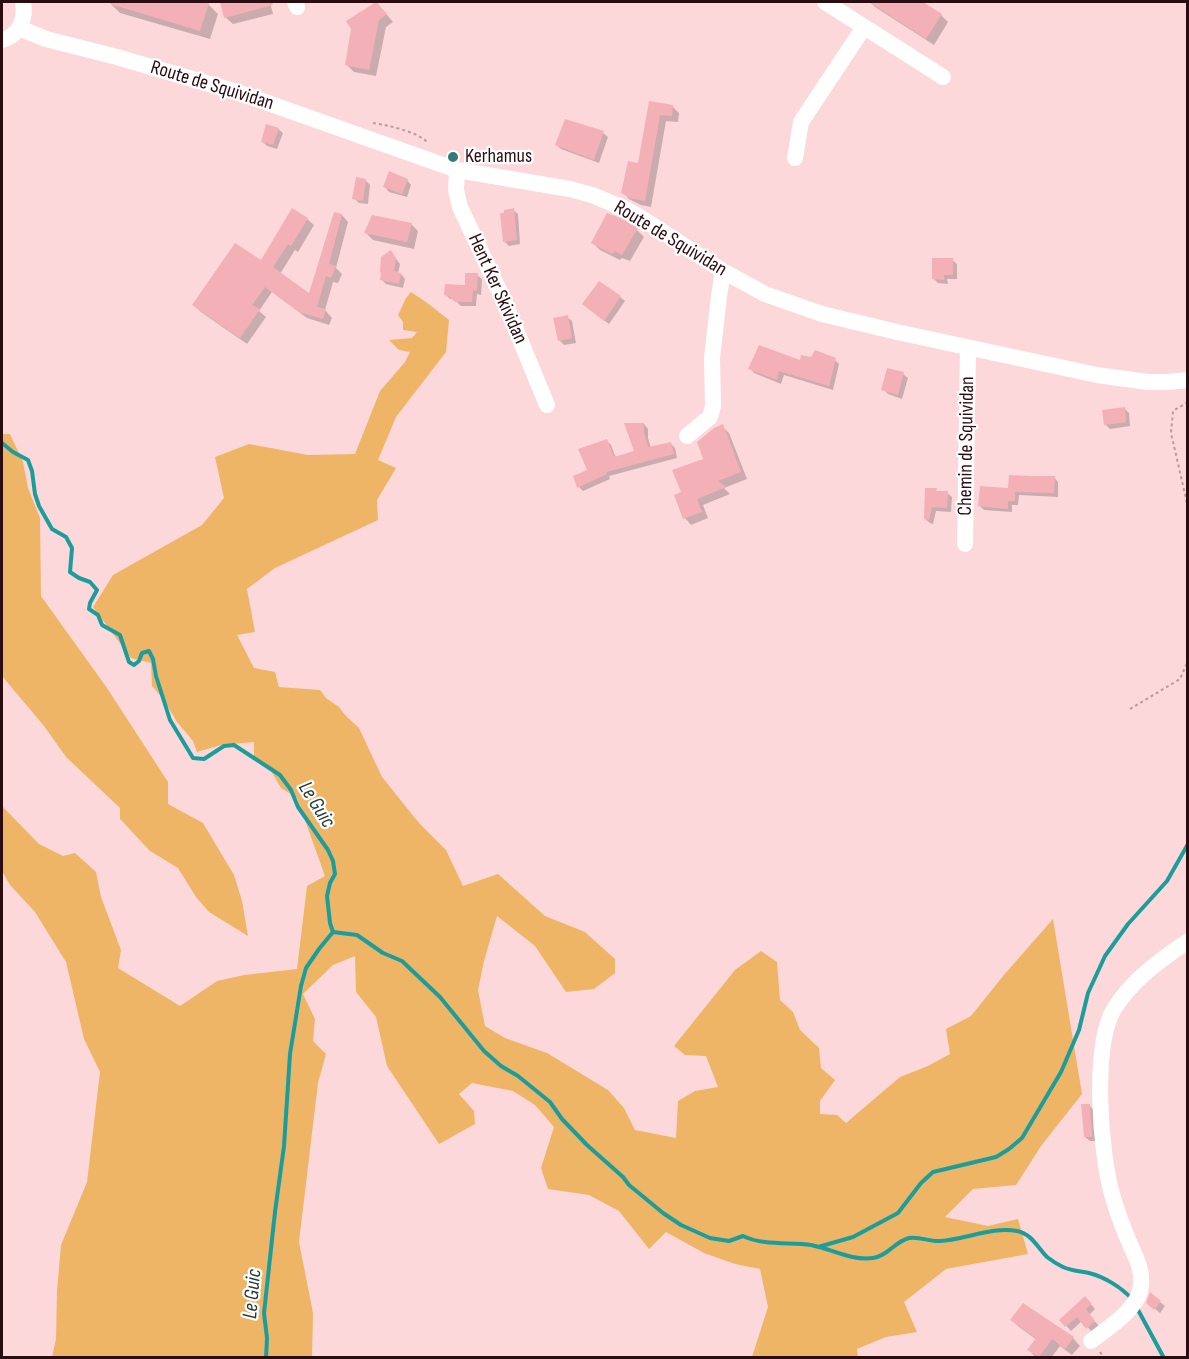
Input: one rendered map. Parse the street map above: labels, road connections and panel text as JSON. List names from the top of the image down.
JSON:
{
  "streets": {
    "street": ["Route de Squividan", "Hent Ker Skividan", "Chemin de Squividan"]
  },
  "crossings": [
    ["Route de Squividan", "Hent Ker Skividan"],
    ["Route de Squividan", "Chemin de Squividan"]
  ],
  "water": ["Le Guic"],
  "places": ["Kerhamus"]
}
